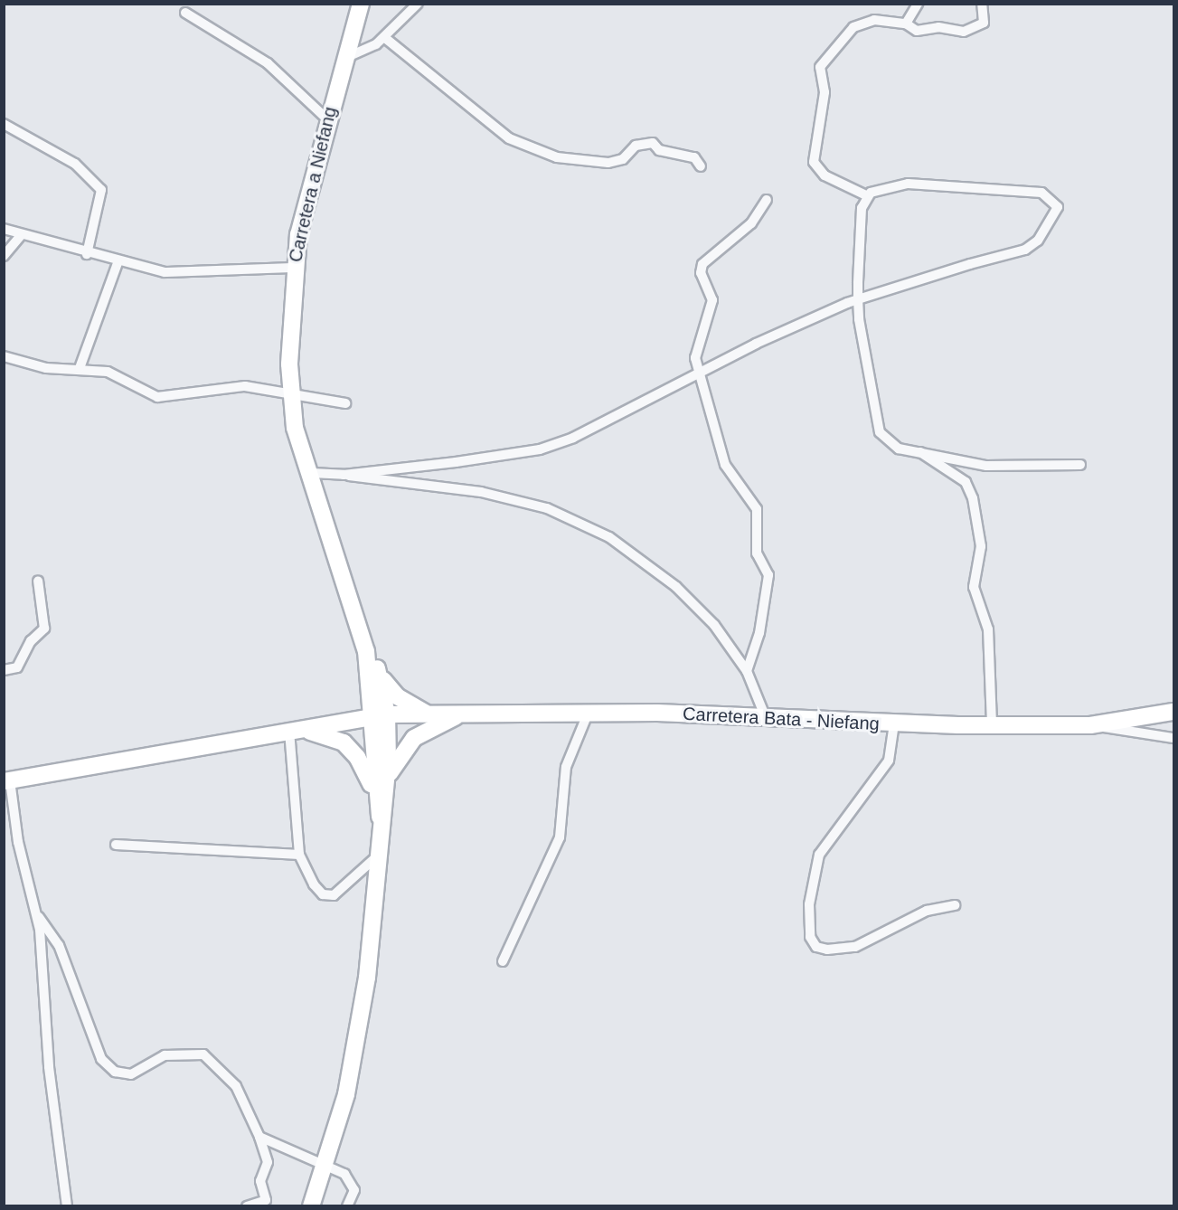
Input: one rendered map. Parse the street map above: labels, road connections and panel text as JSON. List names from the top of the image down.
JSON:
{
  "streets": {
    "main road": ["Carretera a Niefang", "Carretera Bata - Niefang"]
  }
}
